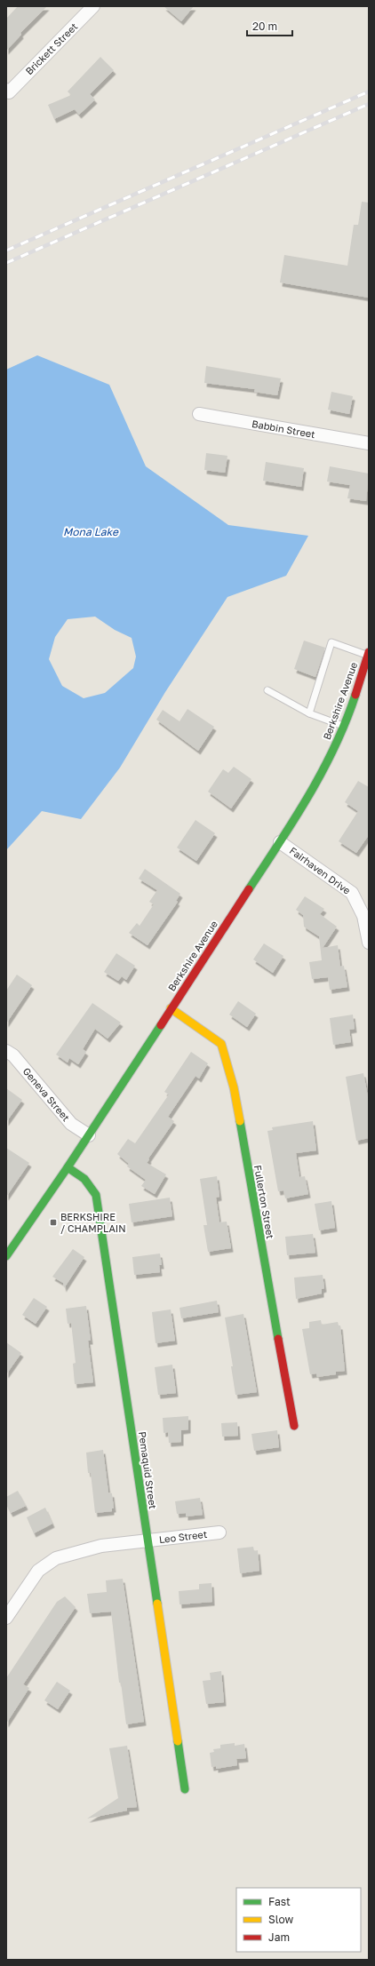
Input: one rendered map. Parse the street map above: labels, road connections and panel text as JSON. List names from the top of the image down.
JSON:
{
  "streets": {
    "street": [
      "Brickett Street",
      "Babbin Street",
      "Berkshire Avenue",
      "Fairhaven Drive",
      "Geneva Street",
      "Fullerton Street",
      "Pemaquid Street",
      "Leo Street"
    ]
  },
  "crossings": [
    ["Berkshire Avenue", "Fairhaven Drive"],
    ["Berkshire Avenue", "Geneva Street"],
    ["Berkshire Avenue", "Fullerton Street"],
    ["Berkshire Avenue", "Pemaquid Street"],
    ["Pemaquid Street", "Leo Street"]
  ],
  "water": ["Mona Lake"],
  "places": {
    "transit": ["BERKSHIRE / CHAMPLAIN"]
  },
  "legend": ["Fast", "Slow", "Jam"],
  "scale_bar": "20 m"
}
